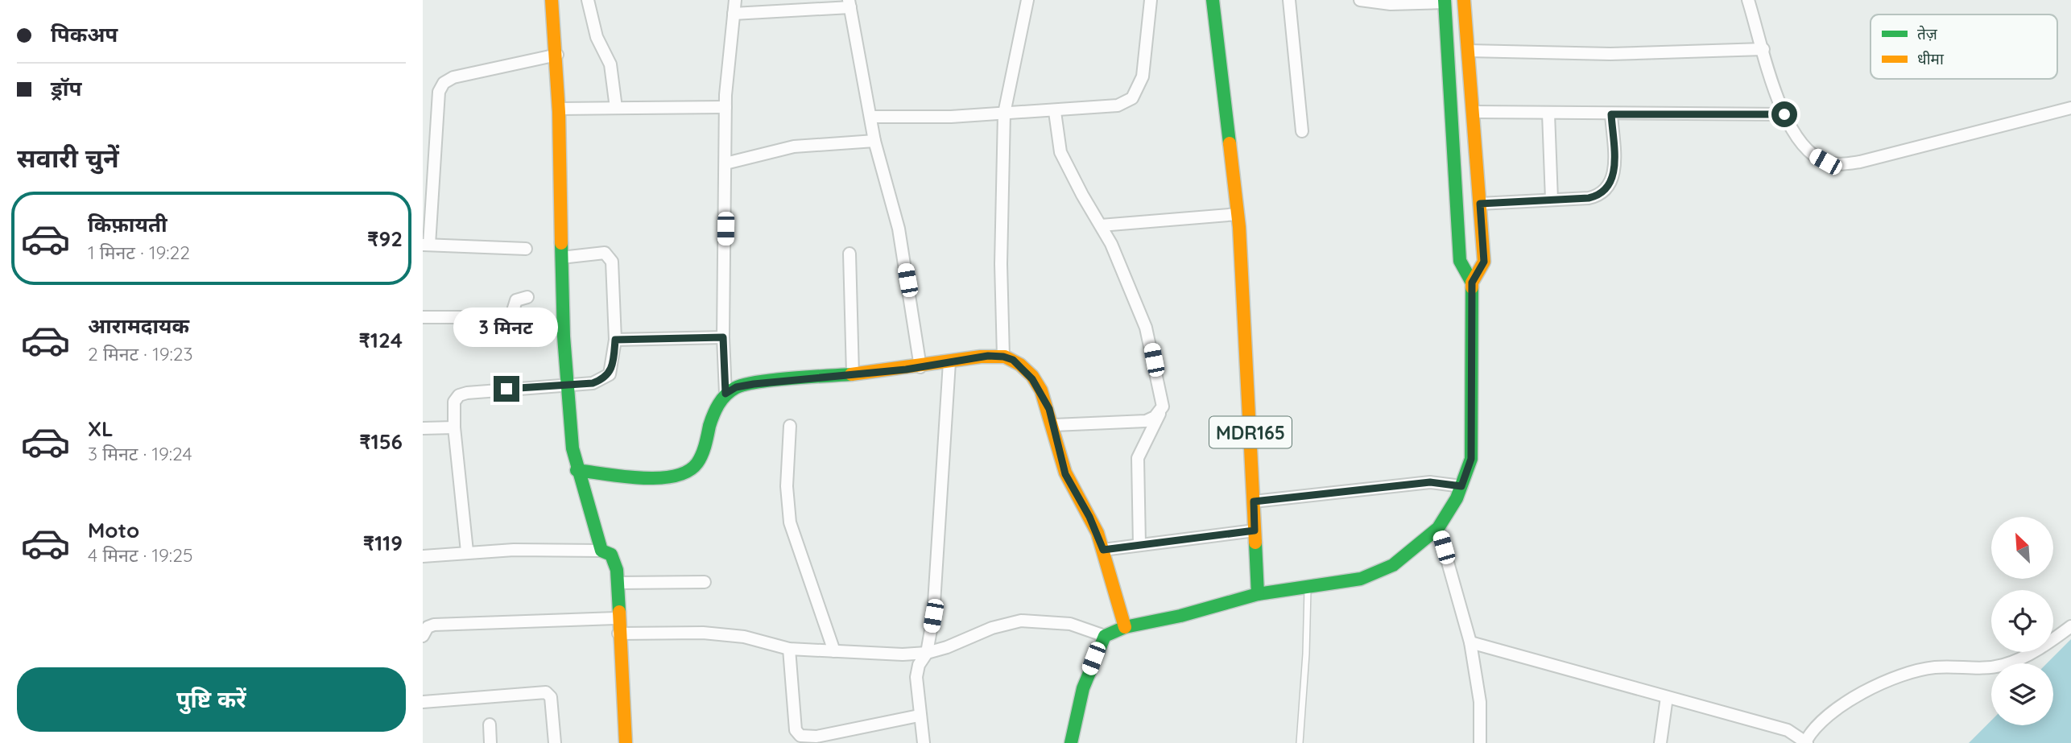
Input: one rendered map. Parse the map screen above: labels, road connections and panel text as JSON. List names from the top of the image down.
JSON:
{
  "streets": {
    "street": ["MDR165"]
  },
  "legend": ["तेज़", "धीमा"],
  "north": "top left",
  "page": {
    "banner": ["पिकअप", "ड्रॉप"],
    "heading": "सवारी चुनें",
    "list": [
      {
        "name": "किफ़ायती",
        "note": "1 मिनट · 19:22",
        "value": "₹92"
      },
      {
        "name": "आरामदायक",
        "note": "2 मिनट · 19:23",
        "value": "₹124"
      },
      {
        "name": "XL",
        "note": "3 मिनट · 19:24",
        "value": "₹156"
      },
      {
        "name": "Moto",
        "note": "4 मिनट · 19:25",
        "value": "₹119"
      }
    ],
    "bubble": "3 मिनट",
    "buttons": "पुष्टि करें"
  }
}
